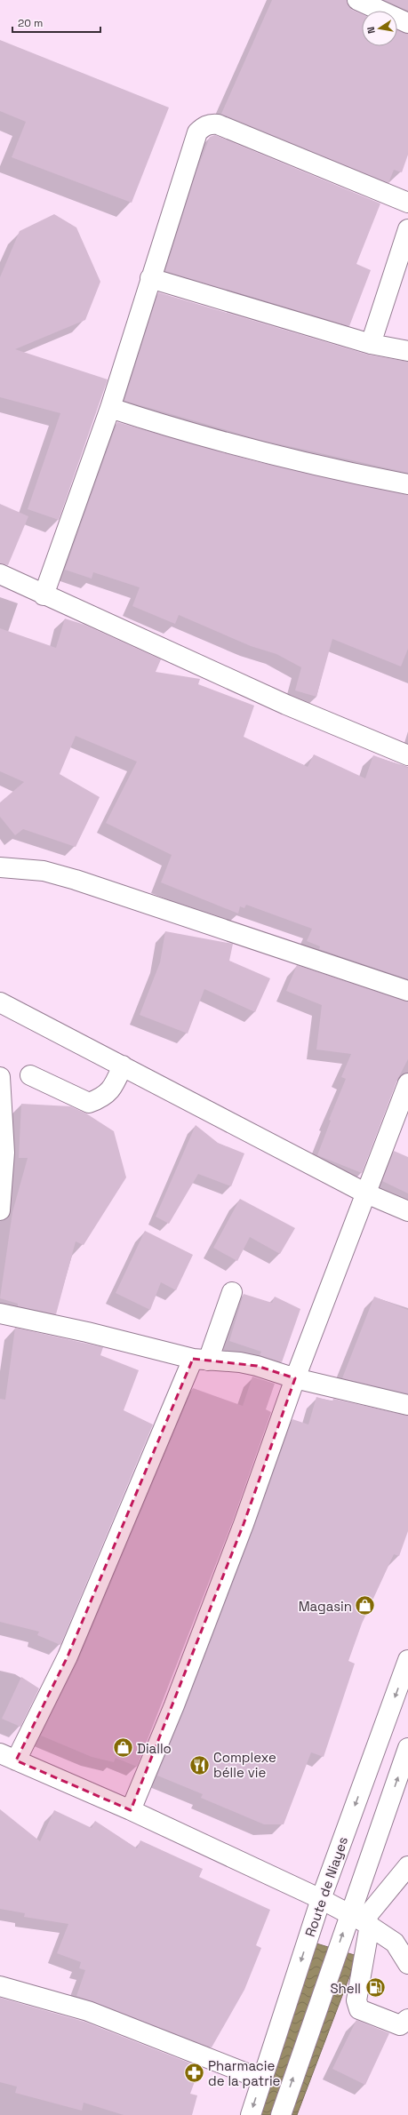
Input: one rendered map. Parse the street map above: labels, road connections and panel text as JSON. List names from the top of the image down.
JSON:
{
  "streets": {
    "street": ["Route de Niayes"]
  },
  "places": {
    "shop": ["Magasin", "Diallo"],
    "restaurant": ["Complexe bélle vie"],
    "fuel station": ["Shell"],
    "pharmacy": ["Pharmacie de la patrie"]
  },
  "scale_bar": "20 m",
  "north": "left"
}
